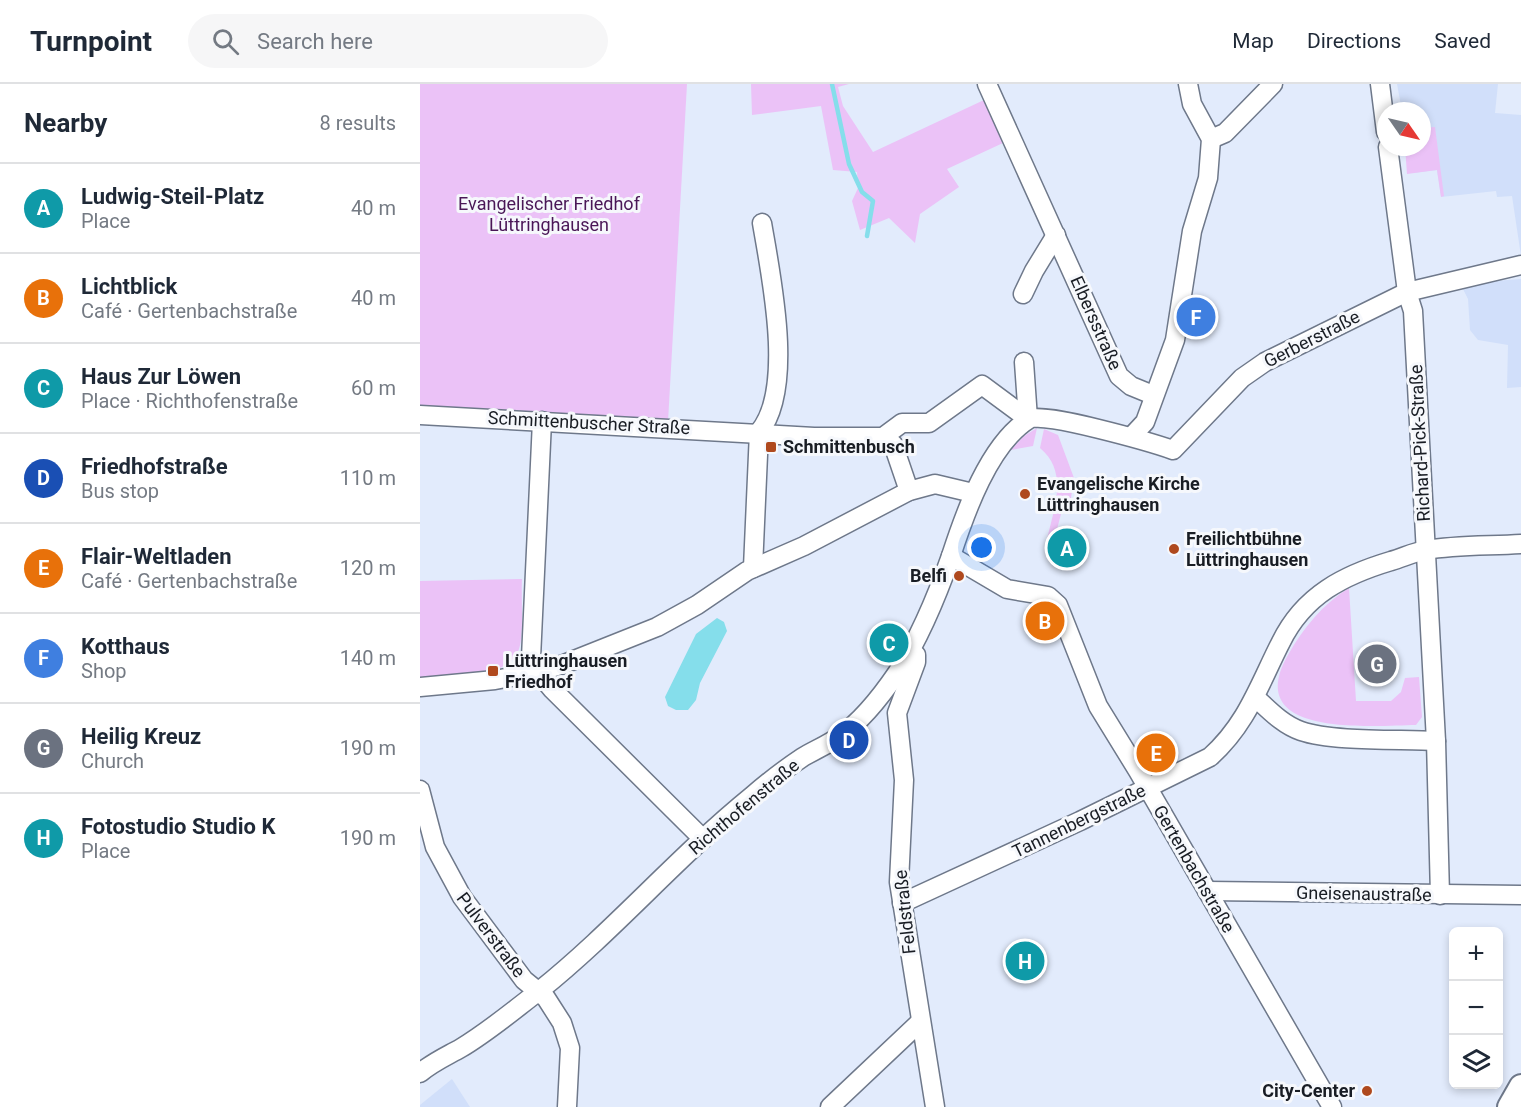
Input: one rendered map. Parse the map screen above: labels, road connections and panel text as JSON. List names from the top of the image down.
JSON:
{
  "streets": {
    "street": [
      "Elbersstraße",
      "Gerberstraße",
      "Schmittenbuscher Straße",
      "Richard-Pick-Straße",
      "Richthofenstraße",
      "Tannenbergstraße",
      "Gertenbachstraße",
      "Gneisenaustraße",
      "Feldstraße",
      "Pulverstraße"
    ]
  },
  "crossings": [
    ["Gerberstraße", "Richard-Pick-Straße"],
    ["Schmittenbuscher Straße", "Richthofenstraße"],
    ["Richard-Pick-Straße", "Tannenbergstraße"],
    ["Richard-Pick-Straße", "Gneisenaustraße"],
    ["Richthofenstraße", "Gertenbachstraße"],
    ["Richthofenstraße", "Feldstraße"],
    ["Richthofenstraße", "Pulverstraße"],
    ["Tannenbergstraße", "Gertenbachstraße"],
    ["Tannenbergstraße", "Feldstraße"],
    ["Gertenbachstraße", "Gneisenaustraße"]
  ],
  "parks": ["Evangelischer Friedhof Lüttringhausen"],
  "places": {
    "transit": ["Schmittenbusch", "Lüttringhausen Friedhof"],
    "other": [
      "Evangelische Kirche Lüttringhausen",
      "Freilichtbühne Lüttringhausen",
      "Belfi",
      "City-Center"
    ]
  },
  "north": "bottom right",
  "page": {
    "header": "Turnpoint",
    "search": "Search here",
    "nav": ["Map", "Directions", "Saved"],
    "heading": ["Nearby", "8 results"],
    "list": [
      {
        "mark": "A",
        "name": "Ludwig-Steil-Platz",
        "note": "Place",
        "value": "40 m"
      },
      {
        "mark": "B",
        "name": "Lichtblick",
        "note": "Café · Gertenbachstraße",
        "value": "40 m"
      },
      {
        "mark": "C",
        "name": "Haus Zur Löwen",
        "note": "Place · Richthofenstraße",
        "value": "60 m"
      },
      {
        "mark": "D",
        "name": "Friedhofstraße",
        "note": "Bus stop",
        "value": "110 m"
      },
      {
        "mark": "E",
        "name": "Flair-Weltladen",
        "note": "Café · Gertenbachstraße",
        "value": "120 m"
      },
      {
        "mark": "F",
        "name": "Kotthaus",
        "note": "Shop",
        "value": "140 m"
      },
      {
        "mark": "G",
        "name": "Heilig Kreuz",
        "note": "Church",
        "value": "190 m"
      },
      {
        "mark": "H",
        "name": "Fotostudio Studio K",
        "note": "Place",
        "value": "190 m"
      }
    ],
    "pins": [
      "F",
      "A",
      "B",
      "C",
      "G",
      "D",
      "E",
      "H"
    ],
    "map_buttons": ["+", "−"]
  }
}
